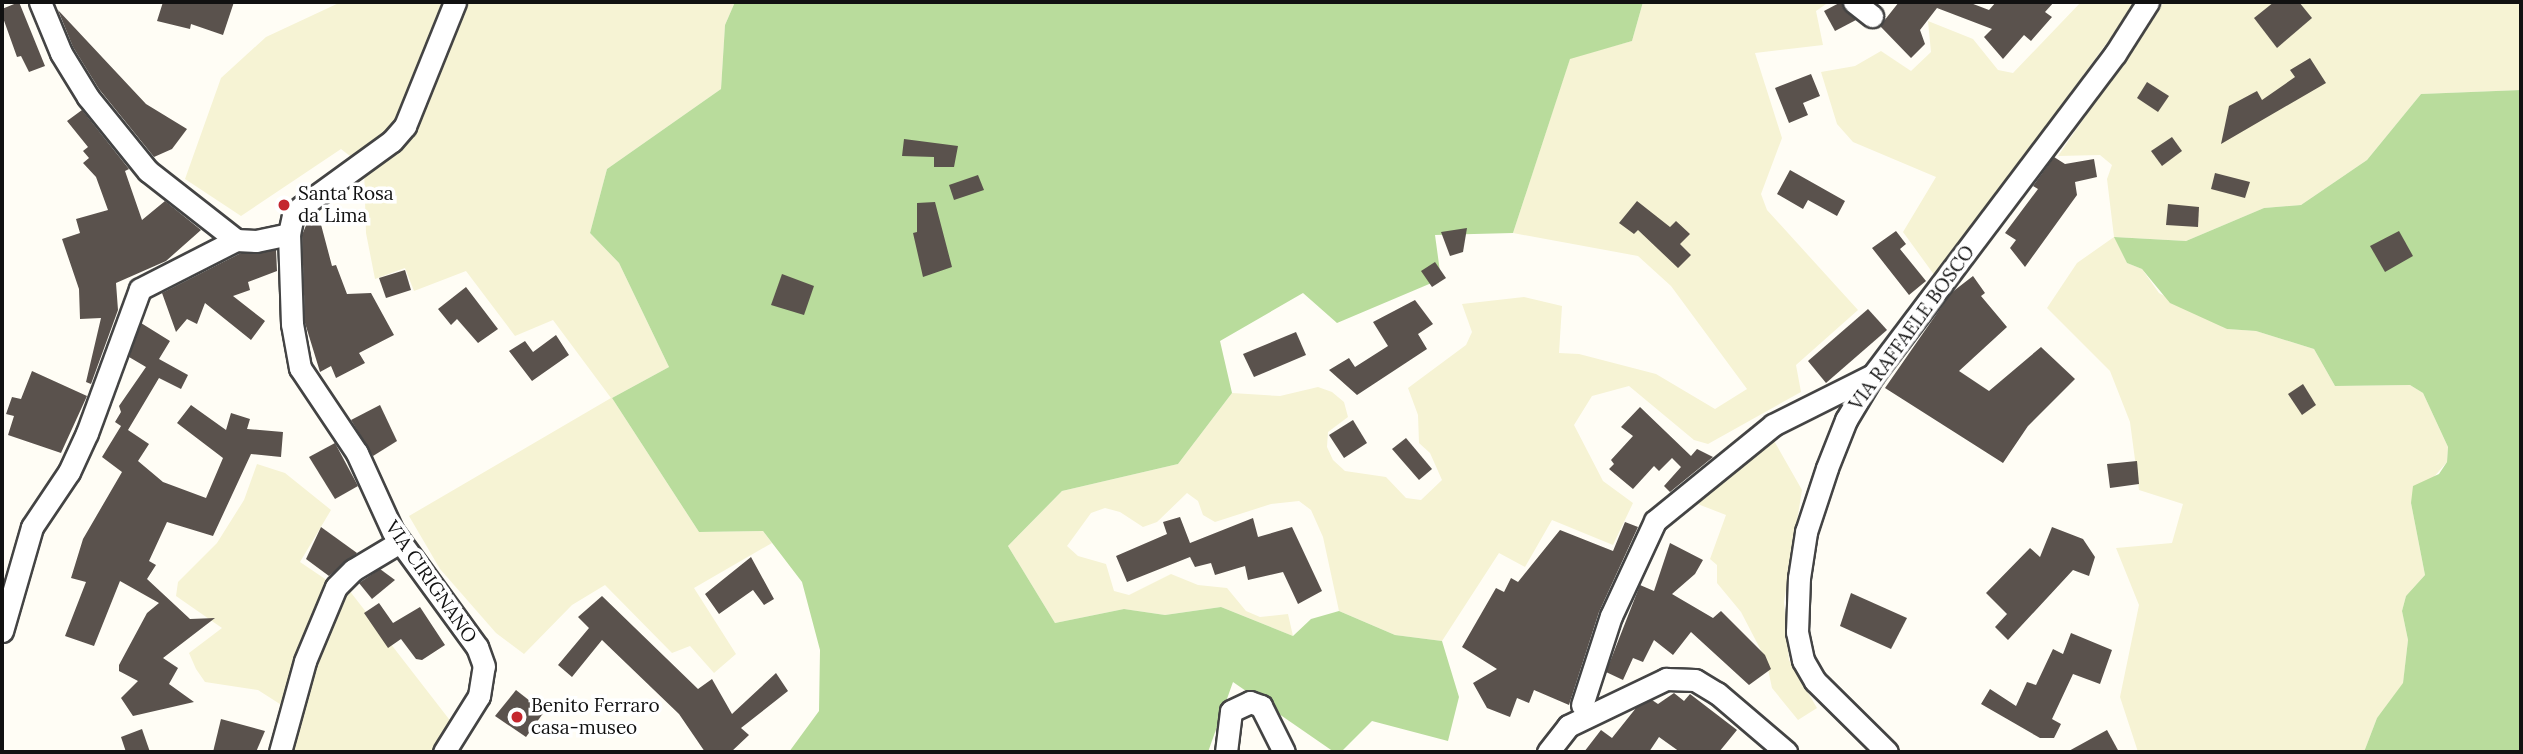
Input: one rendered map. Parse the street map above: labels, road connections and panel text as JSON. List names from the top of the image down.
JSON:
{
  "streets": {
    "street": ["VIA RAFFAELE BOSCO", "VIA CIRIGNANO"]
  },
  "places": ["Santa Rosa da Lima", "Benito Ferraro casa-museo"]
}
